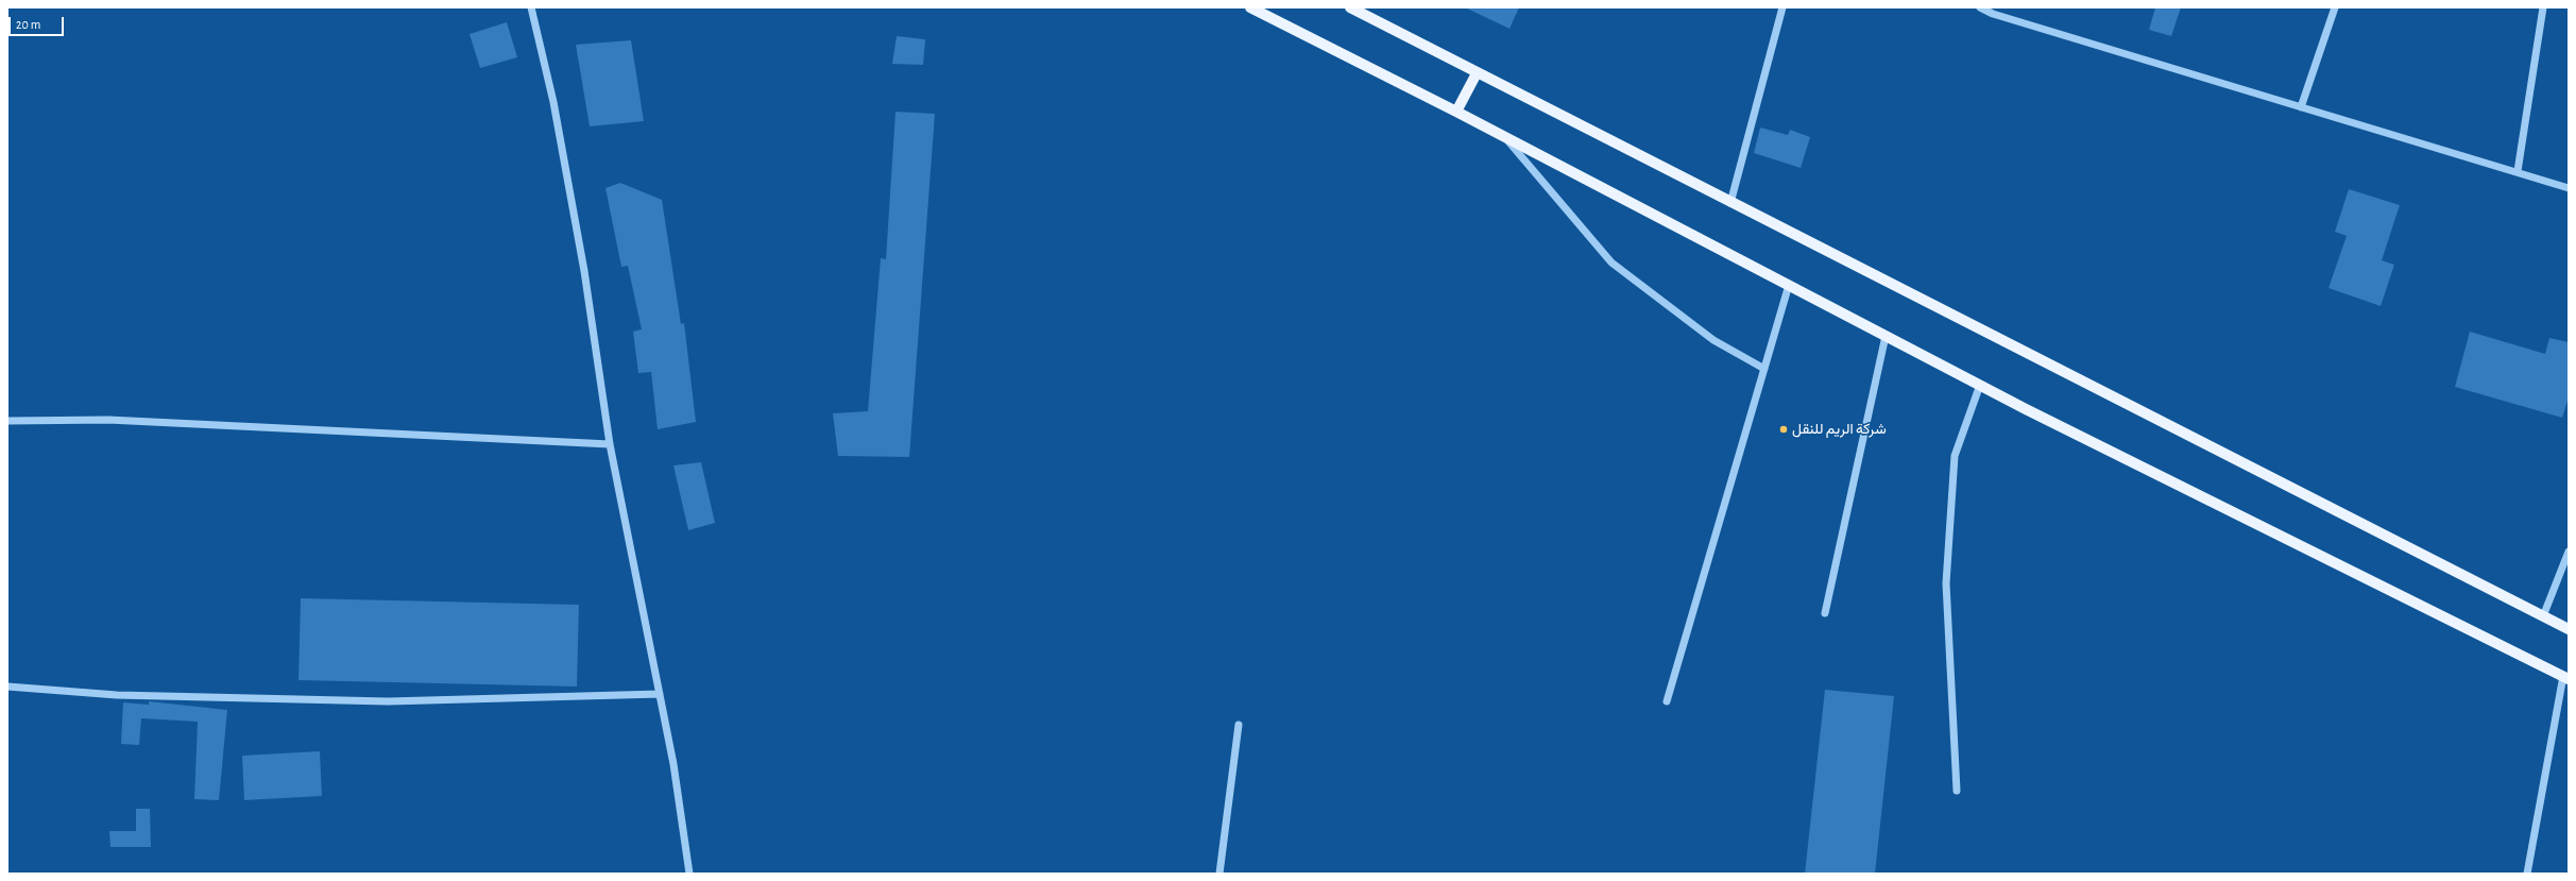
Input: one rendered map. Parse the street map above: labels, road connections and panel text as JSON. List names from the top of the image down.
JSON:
{
  "places": ["شركة الريم للنقل"],
  "scale_bar": "20 m"
}
